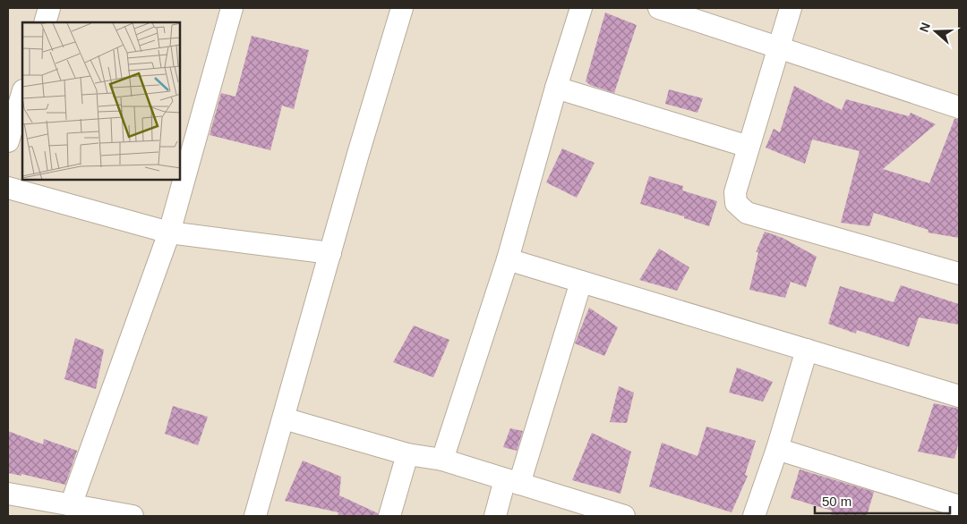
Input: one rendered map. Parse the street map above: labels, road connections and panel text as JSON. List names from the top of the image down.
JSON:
{
  "scale_bar": "50 m",
  "north": "left"
}
